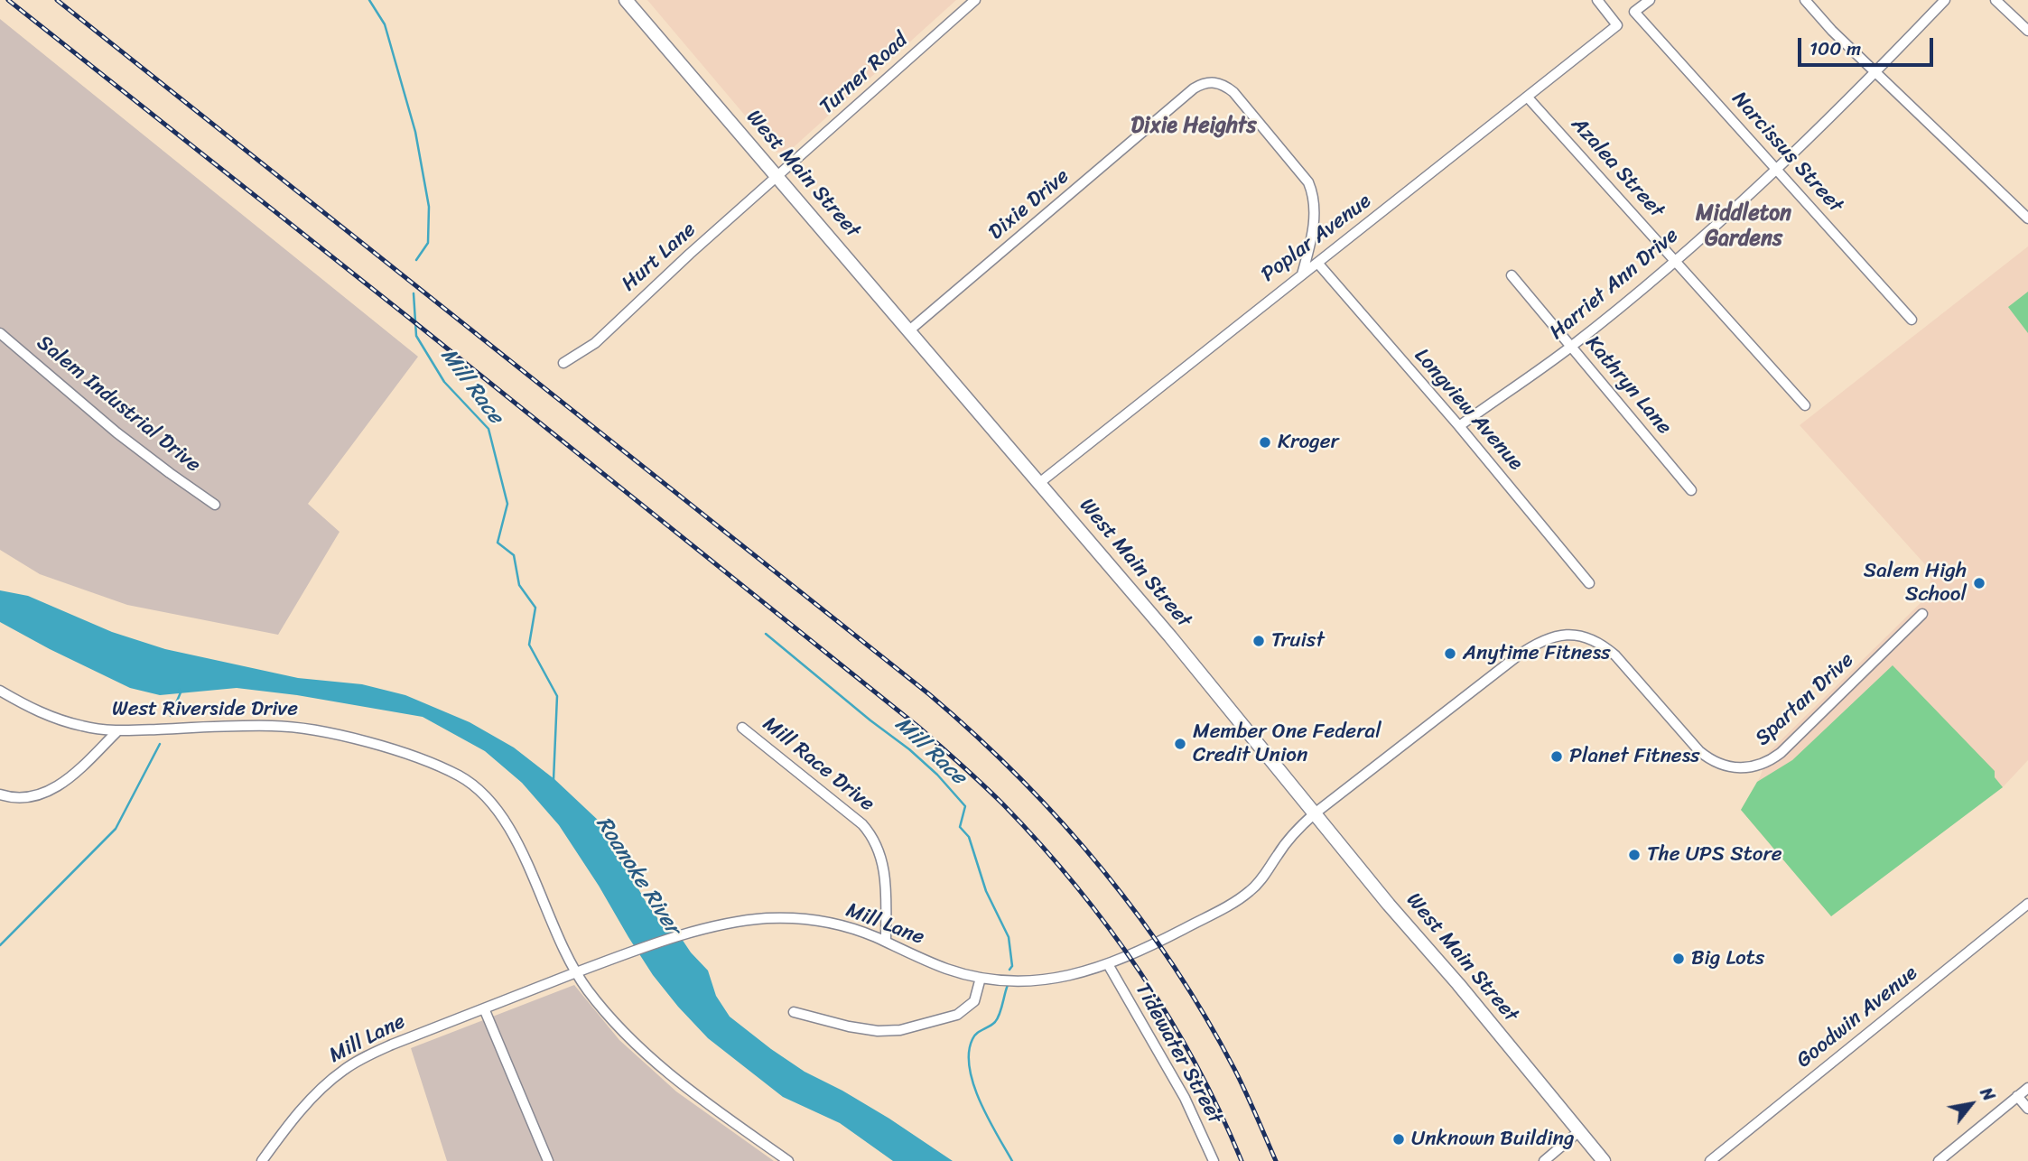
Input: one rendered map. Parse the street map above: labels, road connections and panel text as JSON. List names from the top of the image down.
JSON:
{
  "streets": {
    "main road": ["West Main Street"],
    "street": [
      "Turner Road",
      "Narcissus Street",
      "Azalea Street",
      "Dixie Drive",
      "Poplar Avenue",
      "Hurt Lane",
      "Harriet Ann Drive",
      "Kathryn Lane",
      "Salem Industrial Drive",
      "Longview Avenue",
      "Spartan Drive",
      "West Riverside Drive",
      "Mill Race Drive",
      "Mill Lane",
      "Goodwin Avenue",
      "Tidewater Street"
    ]
  },
  "crossings": [
    ["Turner Road", "West Main Street"],
    ["Turner Road", "Hurt Lane"],
    ["Narcissus Street", "Harriet Ann Drive"],
    ["Azalea Street", "Poplar Avenue"],
    ["Azalea Street", "Harriet Ann Drive"],
    ["West Main Street", "Dixie Drive"],
    ["West Main Street", "Poplar Avenue"],
    ["West Main Street", "Hurt Lane"],
    ["West Main Street", "Spartan Drive"],
    ["West Main Street", "Mill Lane"],
    ["Dixie Drive", "Poplar Avenue"],
    ["Poplar Avenue", "Longview Avenue"],
    ["Harriet Ann Drive", "Kathryn Lane"],
    ["Harriet Ann Drive", "Longview Avenue"],
    ["Spartan Drive", "Mill Lane"],
    ["West Riverside Drive", "Mill Lane"],
    ["Mill Race Drive", "Mill Lane"],
    ["Mill Lane", "Tidewater Street"]
  ],
  "districts": ["Dixie Heights", "Middleton Gardens"],
  "water": ["Mill Race", "Roanoke River"],
  "places": [
    "Kroger",
    "Salem High School",
    "Truist",
    "Anytime Fitness",
    "Member One Federal Credit Union",
    "Planet Fitness",
    "The UPS Store",
    "Big Lots",
    "Unknown Building"
  ],
  "scale_bar": "100 m",
  "north": "top right"
}
